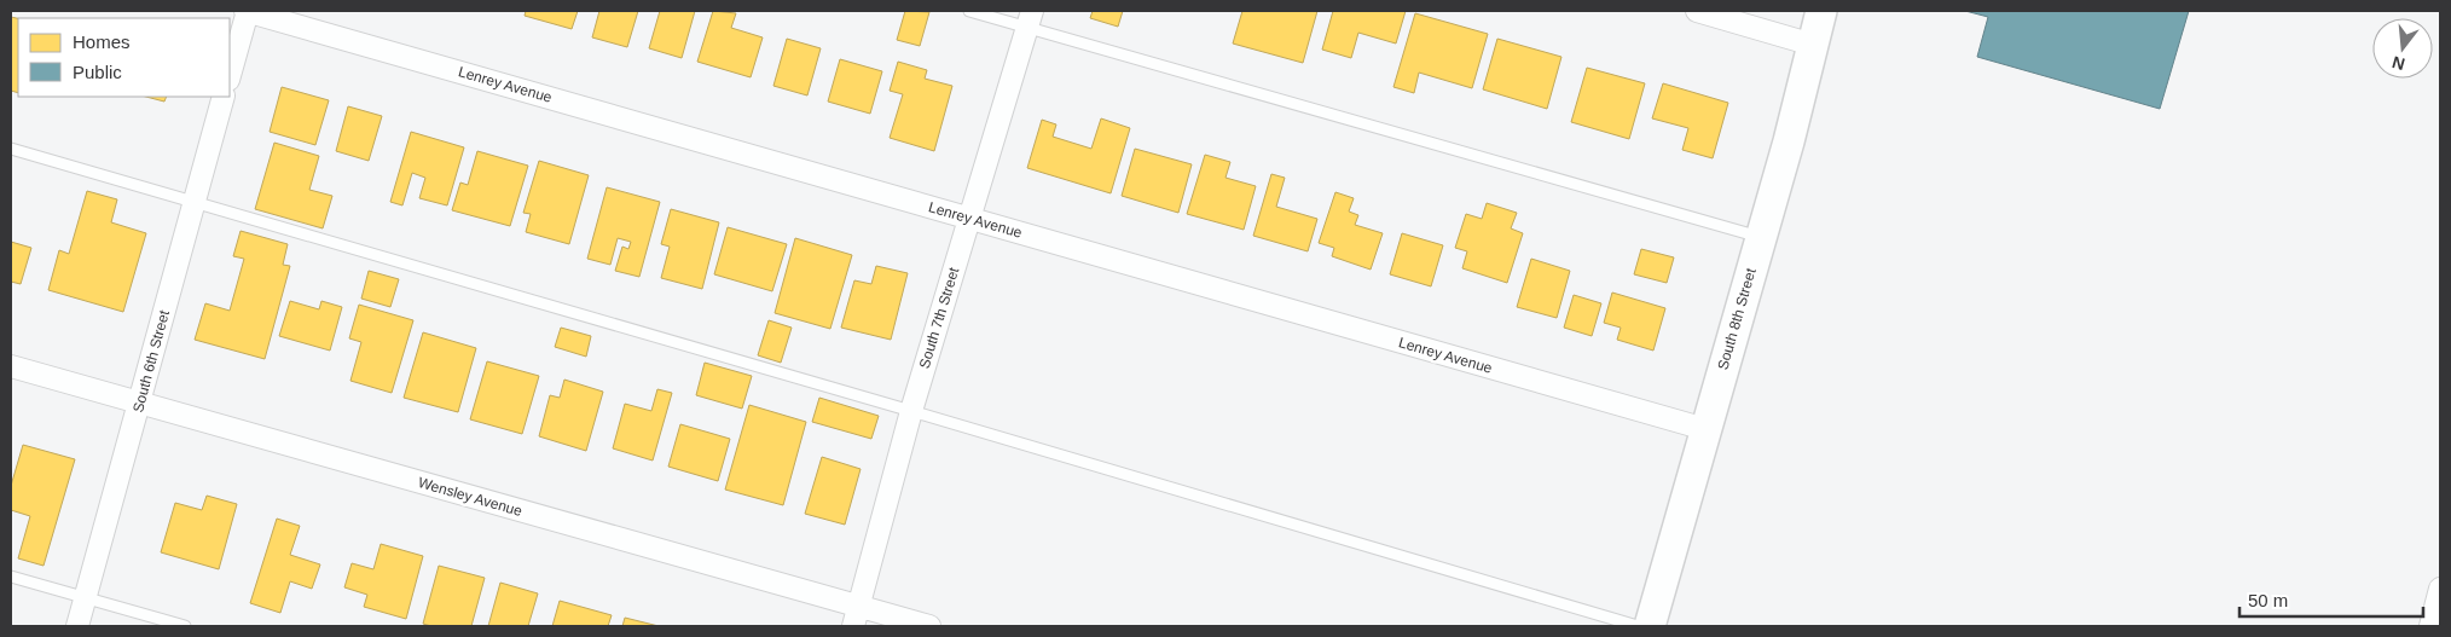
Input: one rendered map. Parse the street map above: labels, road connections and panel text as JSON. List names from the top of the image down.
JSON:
{
  "streets": {
    "street": [
      "Lenrey Avenue",
      "South 7th Street",
      "South 8th Street",
      "South 6th Street",
      "Wensley Avenue"
    ]
  },
  "crossings": [
    ["Lenrey Avenue", "South 7th Street"],
    ["Lenrey Avenue", "South 8th Street"],
    ["South 7th Street", "Wensley Avenue"],
    ["South 6th Street", "Wensley Avenue"]
  ],
  "legend": ["Homes", "Public"],
  "scale_bar": "50 m",
  "north": "bottom"
}
